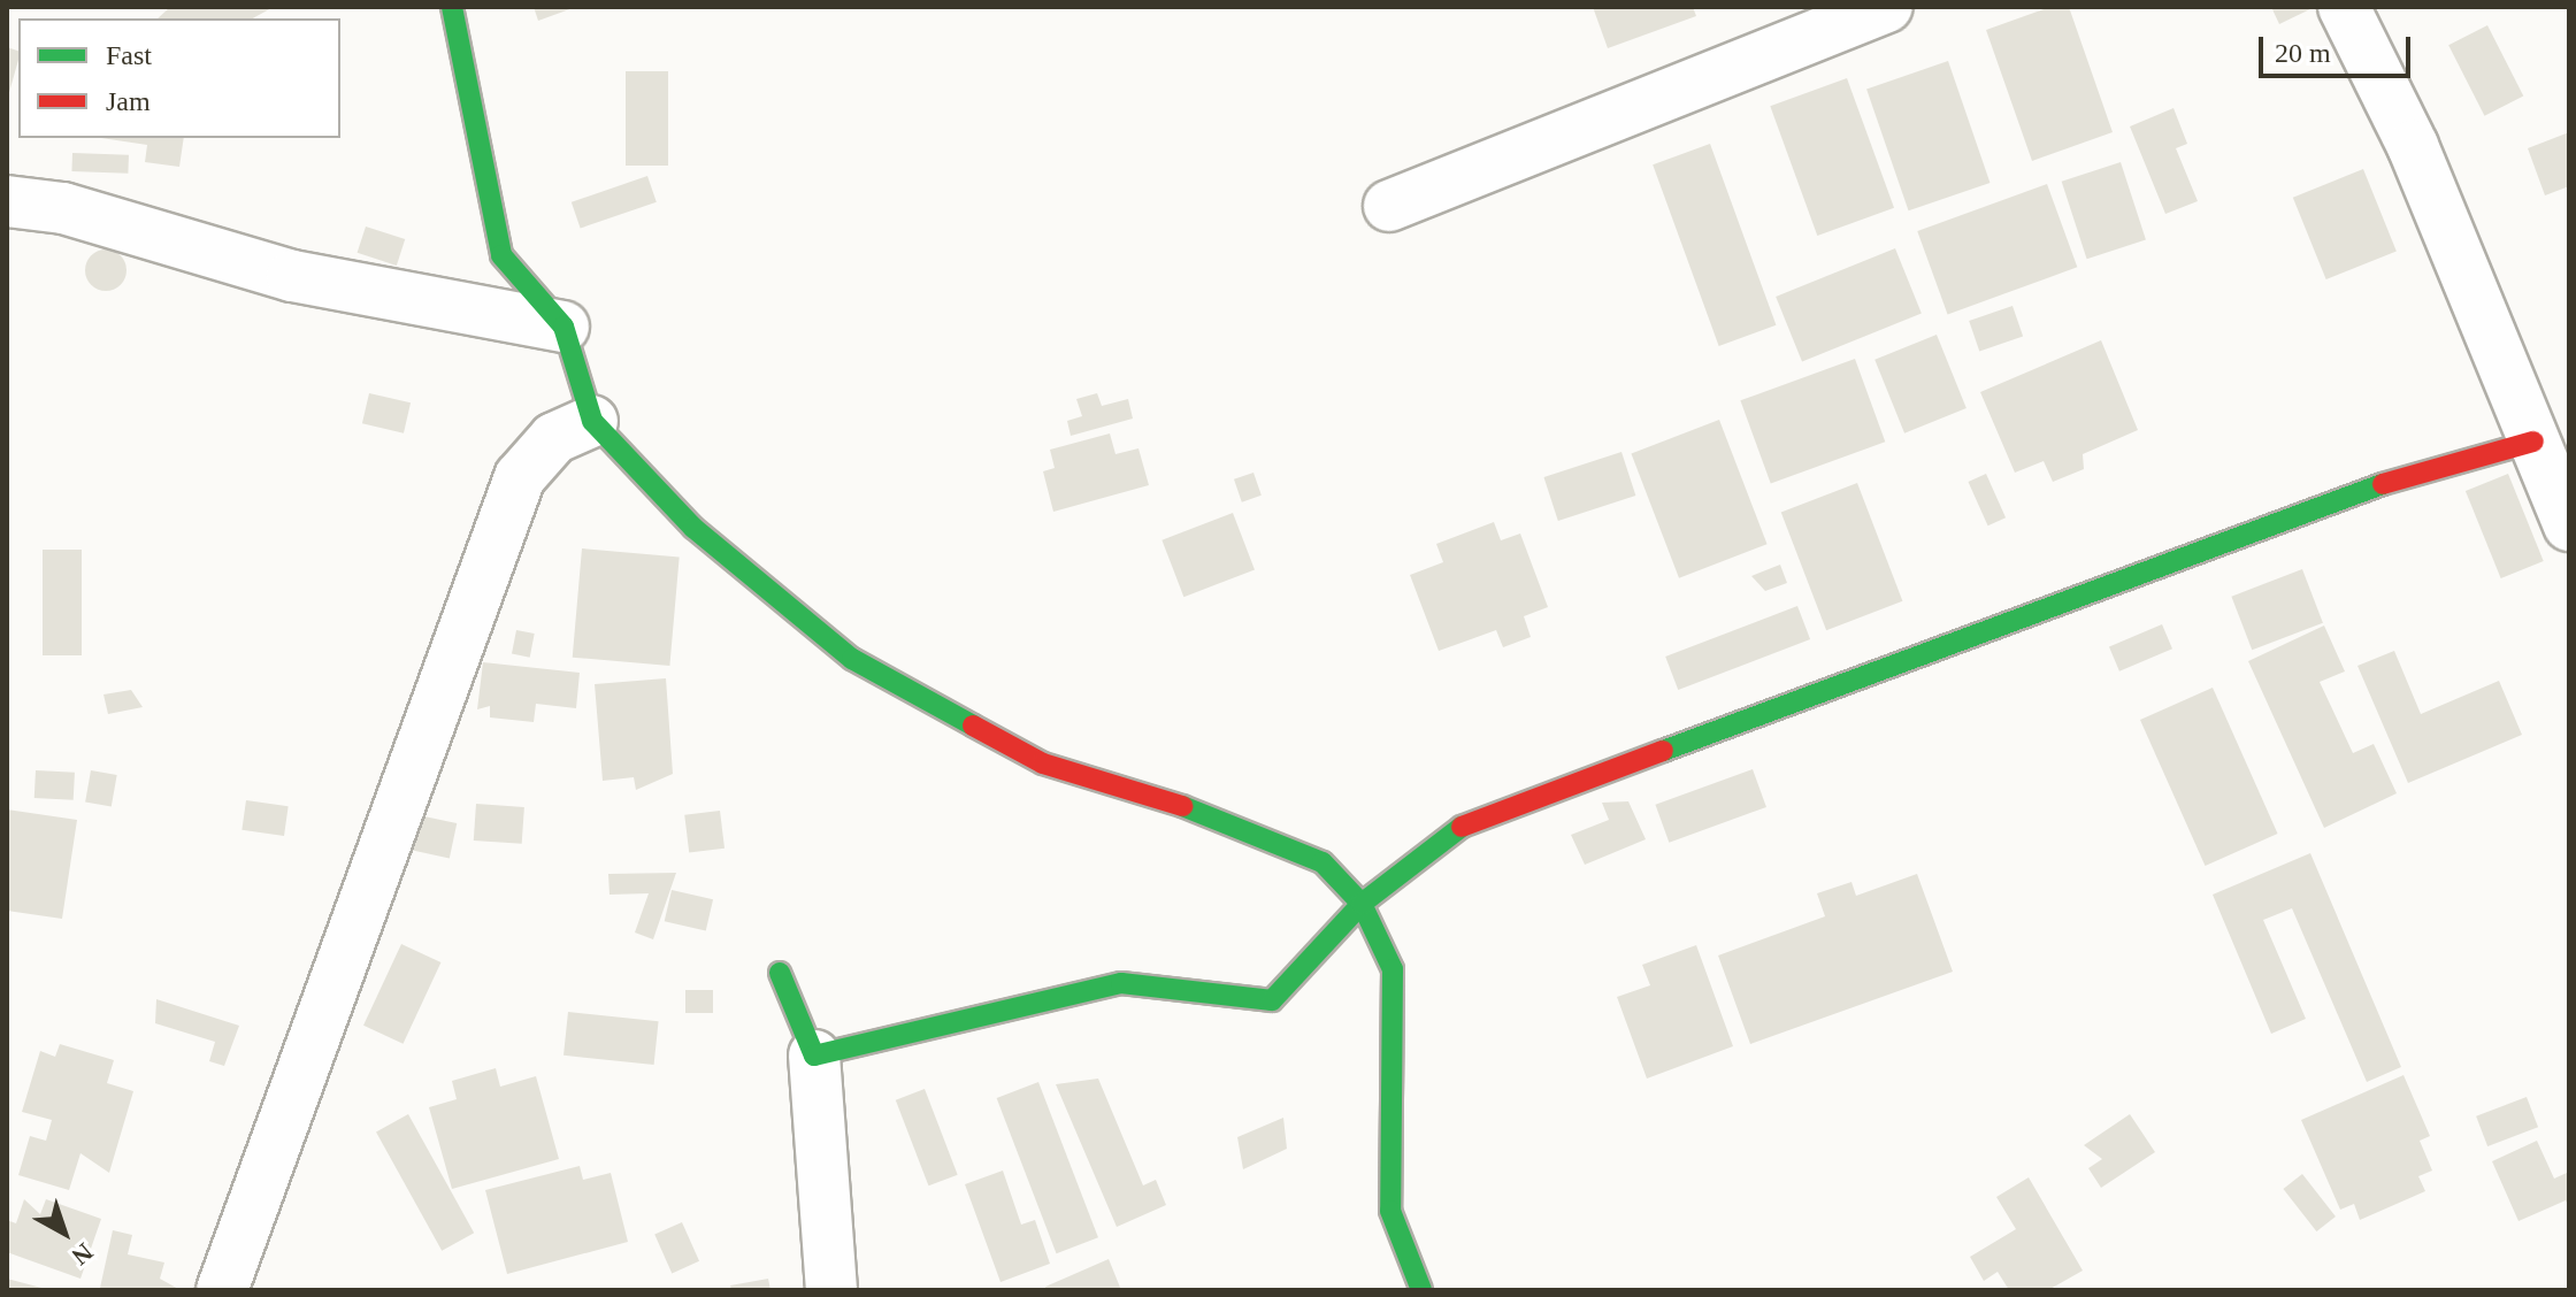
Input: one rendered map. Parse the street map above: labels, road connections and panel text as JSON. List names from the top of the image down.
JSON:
{
  "legend": ["Fast", "Jam"],
  "scale_bar": "20 m",
  "north": "bottom right"
}
